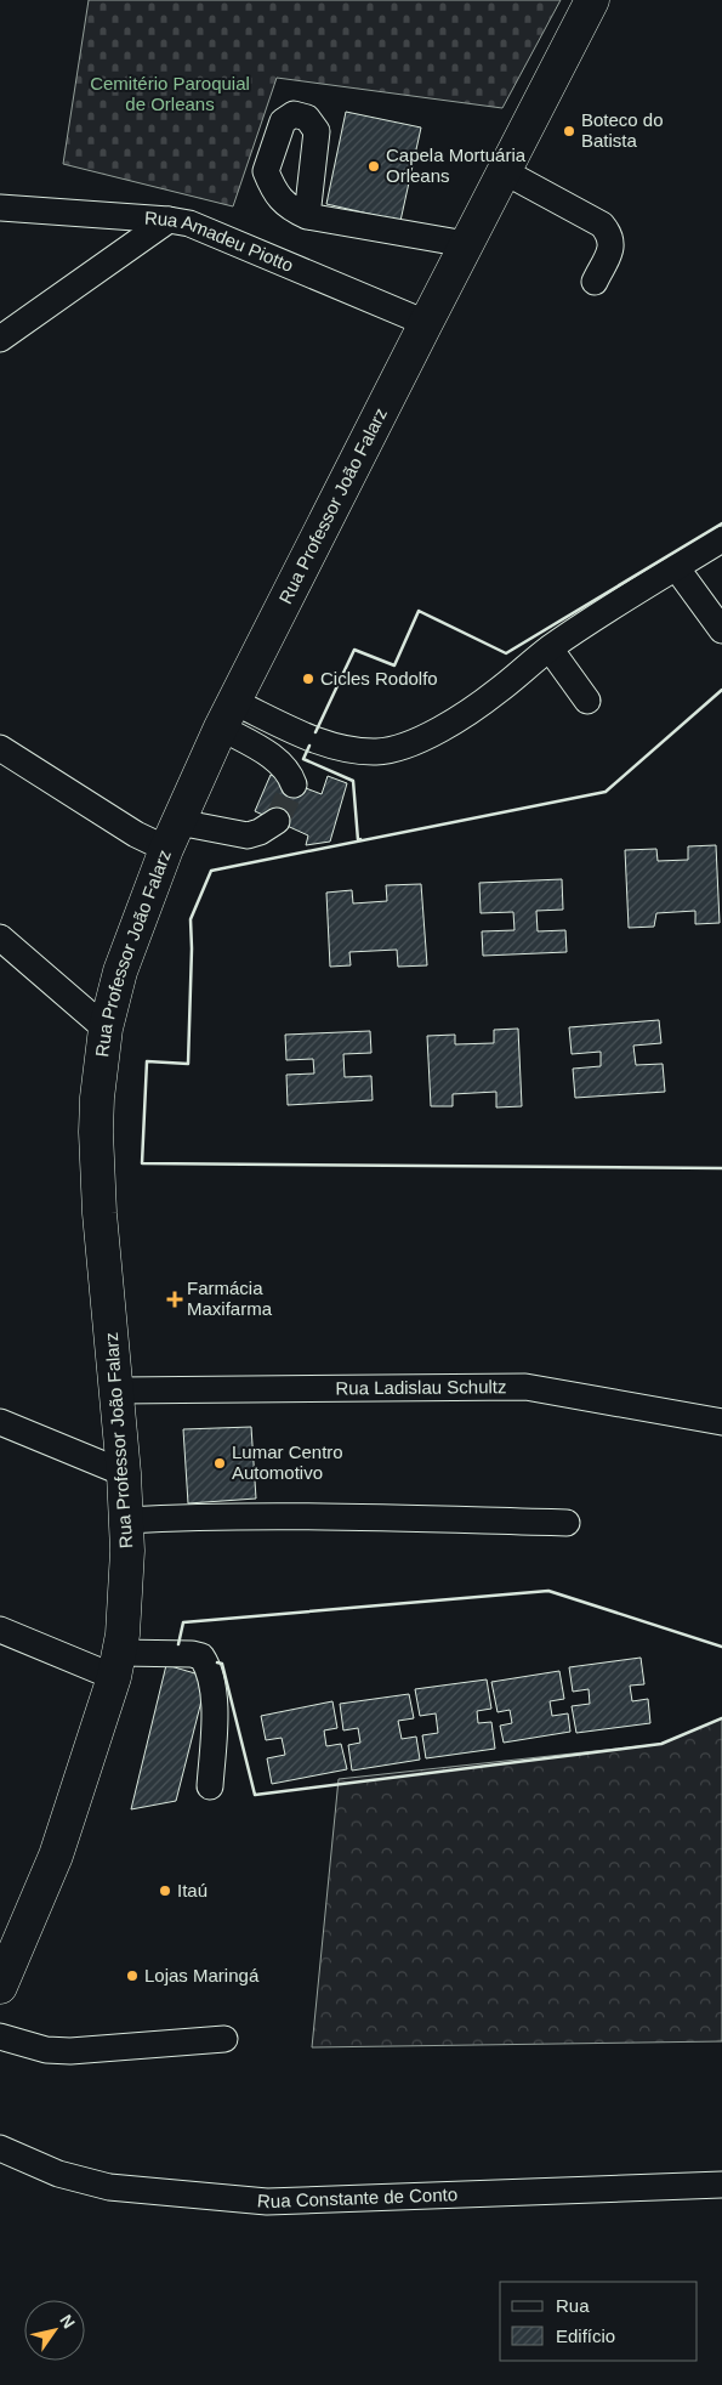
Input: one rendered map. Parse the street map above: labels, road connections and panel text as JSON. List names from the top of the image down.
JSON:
{
  "streets": {
    "main road": ["Rua Professor João Falarz"],
    "street": ["Rua Amadeu Piotto", "Rua Ladislau Schultz", "Rua Constante de Conto"]
  },
  "crossings": [
    ["Rua Amadeu Piotto", "Rua Professor João Falarz"],
    ["Rua Professor João Falarz", "Rua Ladislau Schultz"]
  ],
  "parks": ["Cemitério Paroquial de Orleans"],
  "places": {
    "other": [
      "Boteco do Batista",
      "Capela Mortuária Orleans",
      "Cicles Rodolfo",
      "Lumar Centro Automotivo",
      "Itaú",
      "Lojas Maringá"
    ],
    "health": ["Farmácia Maxifarma"]
  },
  "legend": ["Rua", "Edifício"],
  "north": "top right"
}
